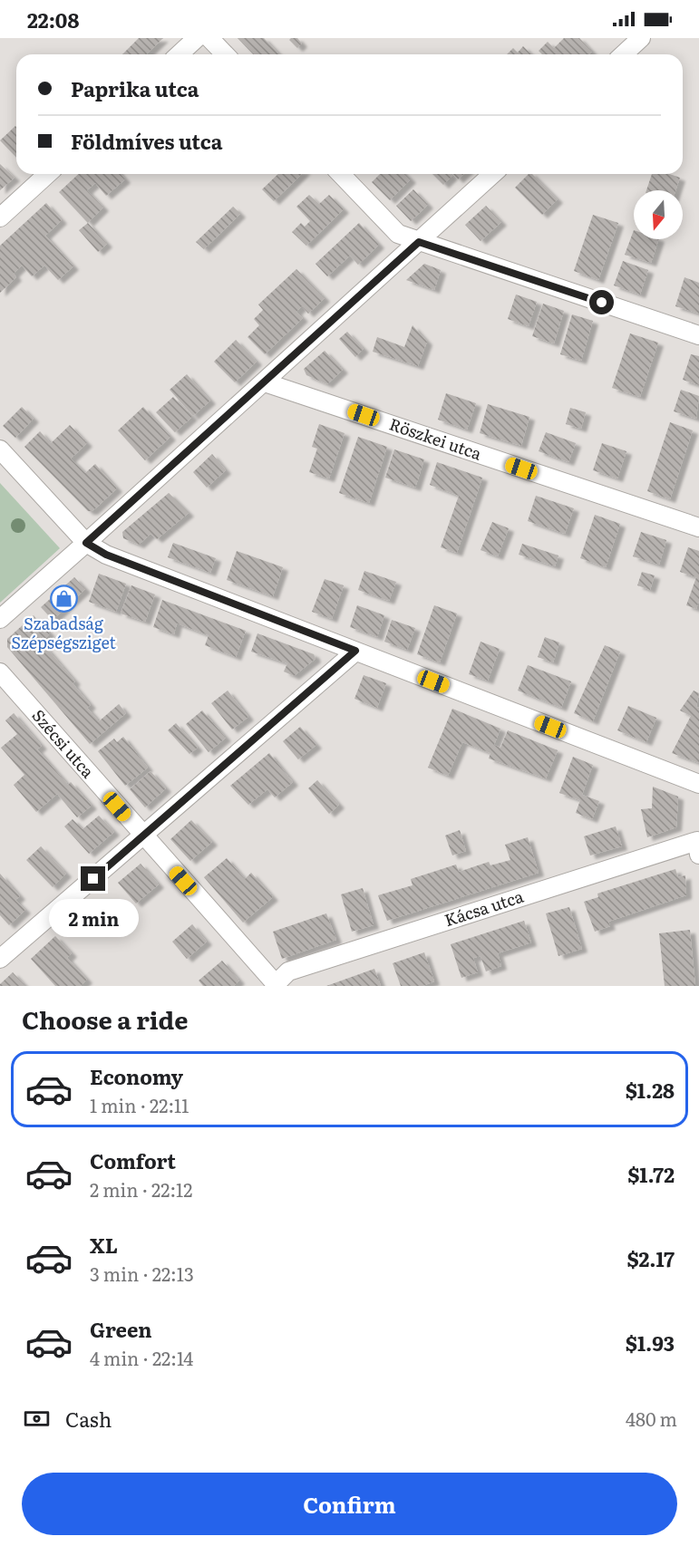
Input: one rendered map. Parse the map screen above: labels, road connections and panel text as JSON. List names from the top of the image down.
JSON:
{
  "streets": {
    "street": ["Röszkei utca", "Szécsi utca", "Kácsa utca"]
  },
  "crossings": [
    ["Szécsi utca", "Kácsa utca"]
  ],
  "places": {
    "shop": ["Szabadság Szépségsziget"]
  },
  "north": "bottom",
  "page": {
    "status": "22:08",
    "banner": ["Paprika utca", "Földmíves utca"],
    "bubble": "2 min",
    "heading": "Choose a ride",
    "list": [
      {
        "name": "Economy",
        "note": "1 min · 22:11",
        "value": "$1.28"
      },
      {
        "name": "Comfort",
        "note": "2 min · 22:12",
        "value": "$1.72"
      },
      {
        "name": "XL",
        "note": "3 min · 22:13",
        "value": "$2.17"
      },
      {
        "name": "Green",
        "note": "4 min · 22:14",
        "value": "$1.93"
      }
    ],
    "pay": ["Cash", "480 m"],
    "buttons": "Confirm"
  }
}
